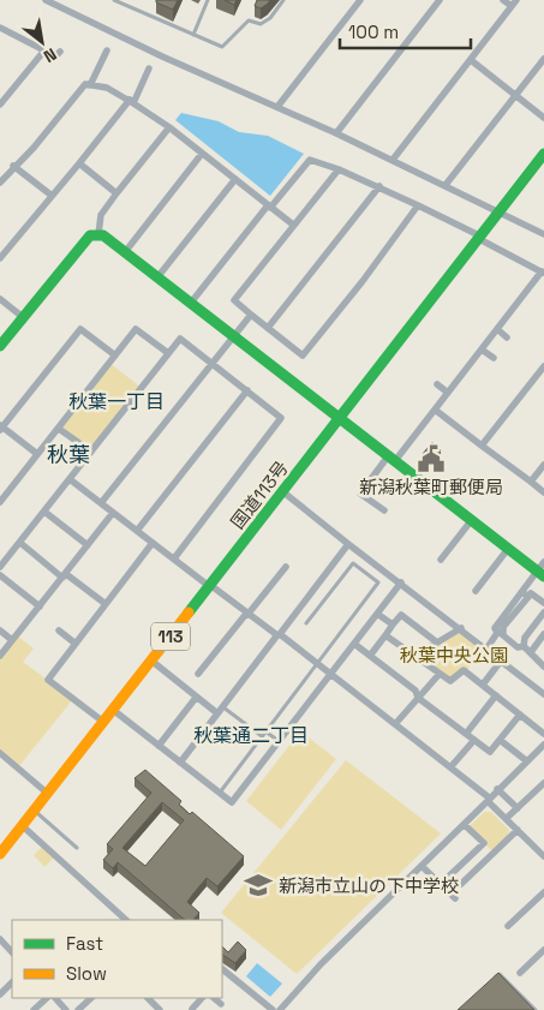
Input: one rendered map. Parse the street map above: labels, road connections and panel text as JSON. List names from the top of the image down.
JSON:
{
  "streets": {
    "main road": ["国道113号", "113"]
  },
  "districts": ["秋葉一丁目", "秋葉", "秋葉通二丁目"],
  "parks": ["秋葉中央公園"],
  "places": {
    "public building": ["新潟秋葉町郵便局"],
    "school or university": ["新潟市立山の下中学校"]
  },
  "legend": ["Fast", "Slow"],
  "scale_bar": "100 m",
  "north": "bottom right"
}
